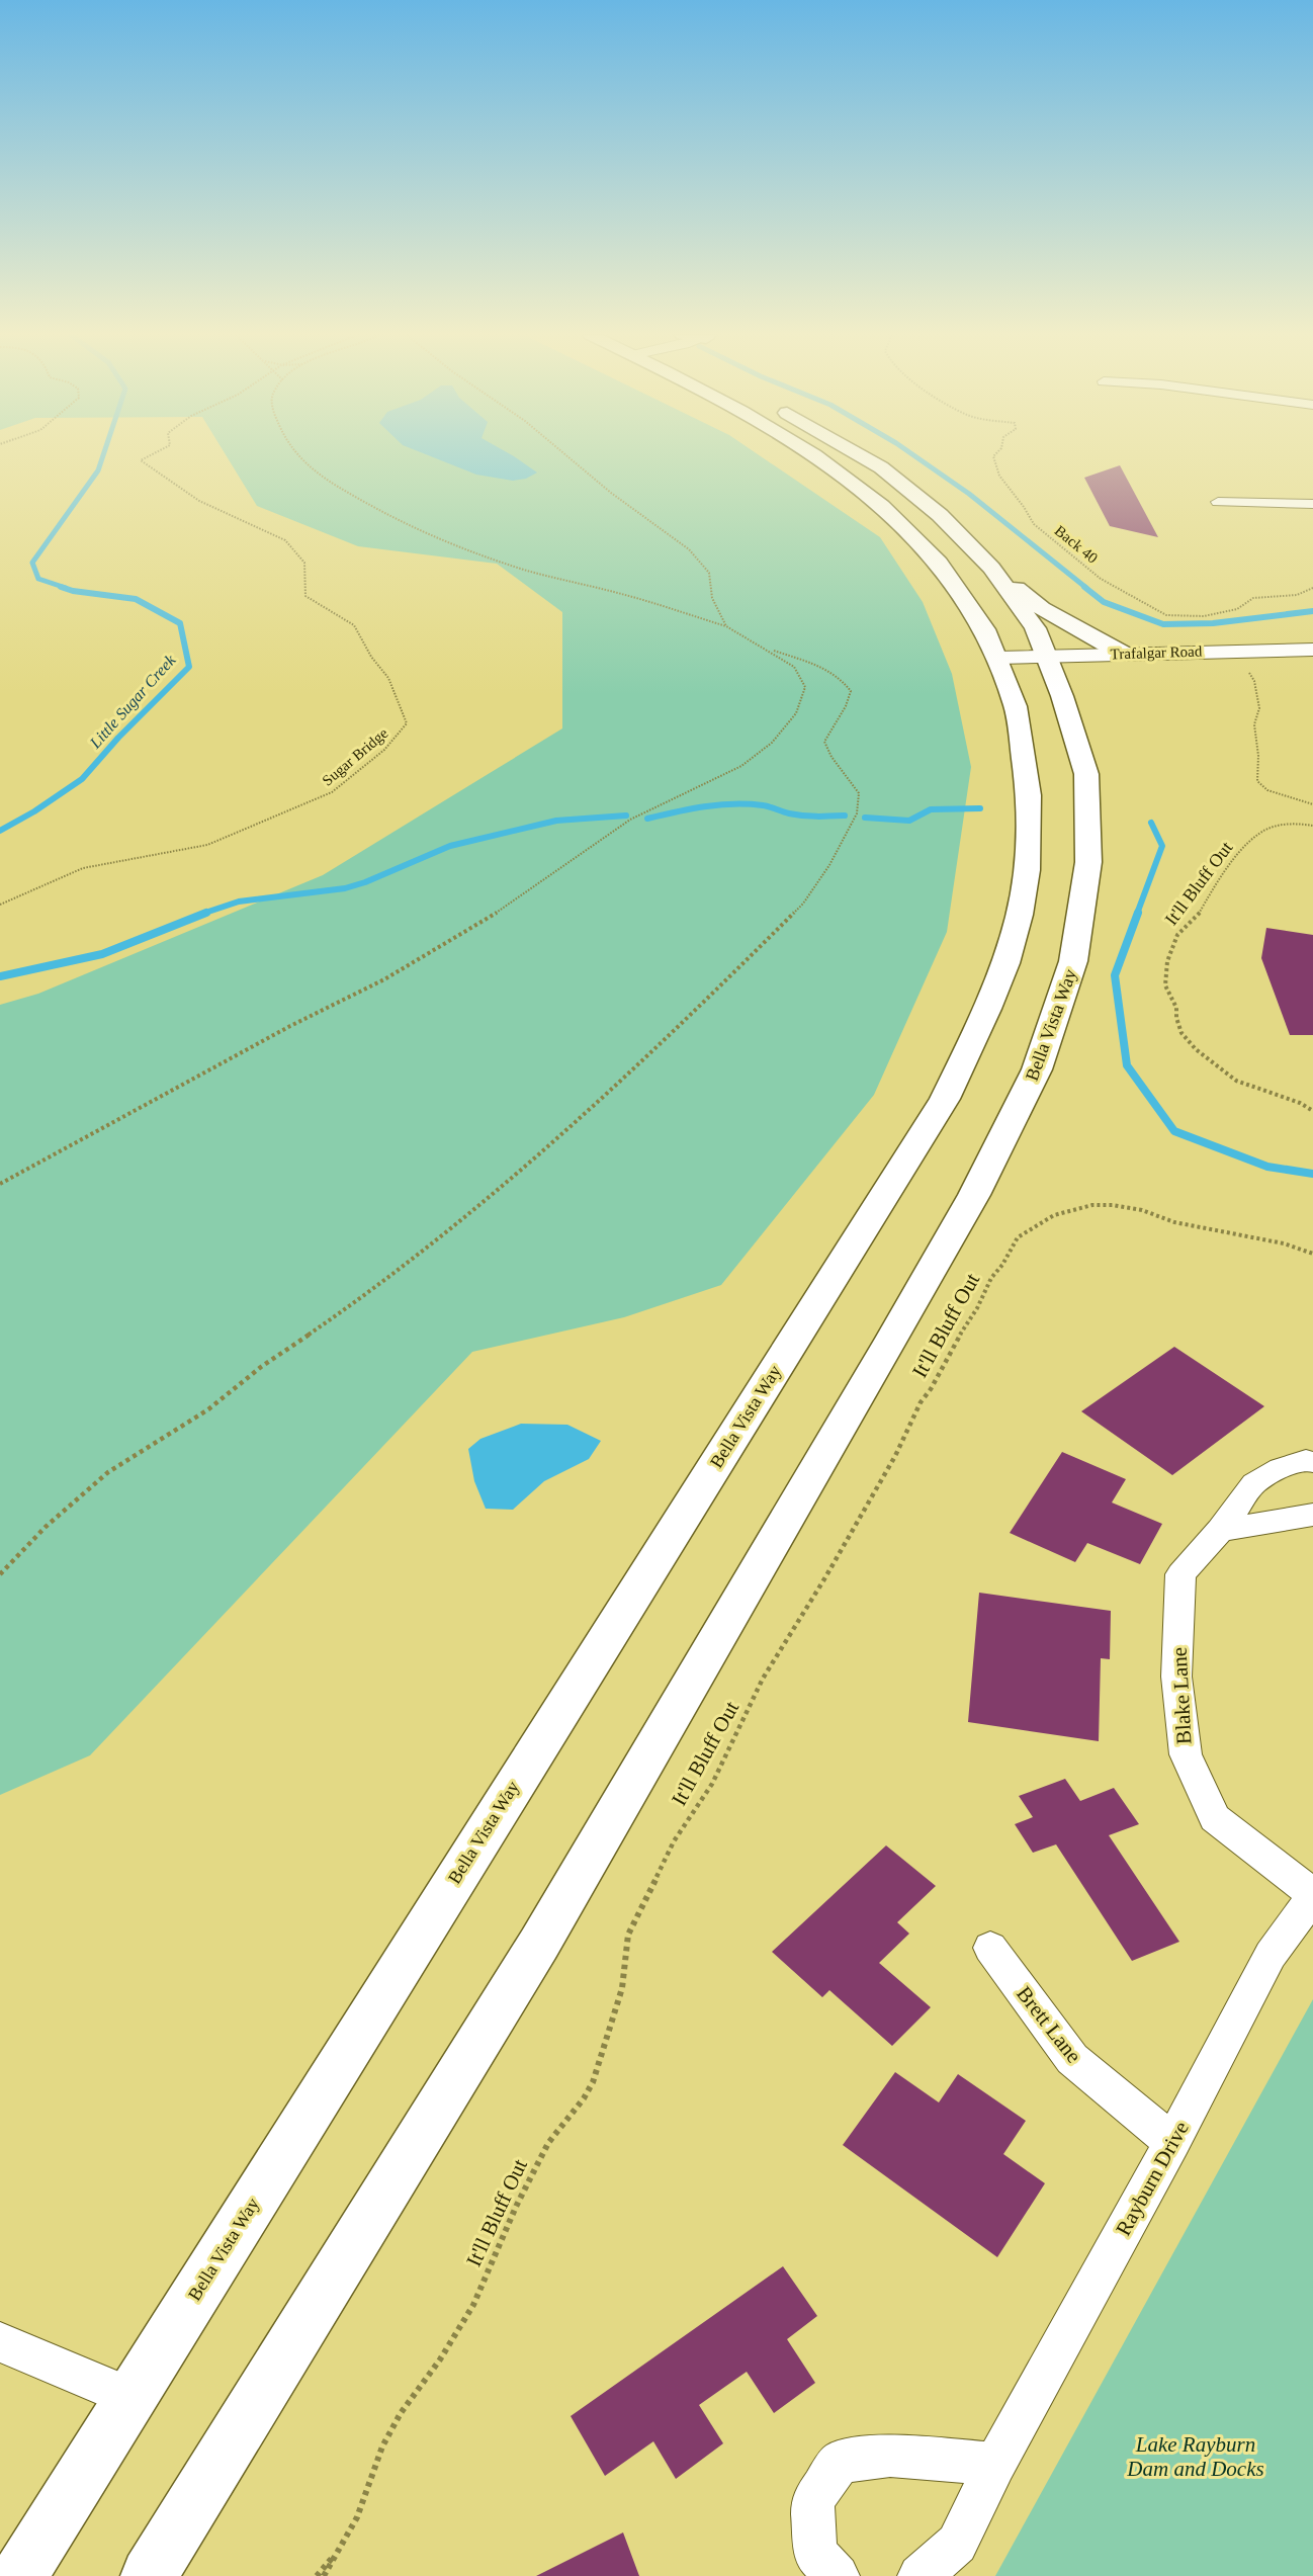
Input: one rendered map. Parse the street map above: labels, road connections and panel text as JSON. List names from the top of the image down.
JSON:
{
  "streets": {
    "main road": ["Bella Vista Way"],
    "street": [
      "Trafalgar Road",
      "Blake Lane",
      "Brett Lane",
      "Rayburn Drive"
    ],
    "path": ["Back 40", "Sugar Bridge", "It'll Bluff Out"]
  },
  "crossings": [
    ["Trafalgar Road", "Bella Vista Way"],
    ["Blake Lane", "Rayburn Drive"],
    ["Brett Lane", "Rayburn Drive"]
  ],
  "water": ["Little Sugar Creek"],
  "parks": ["Lake Rayburn Dam and Docks"]
}
